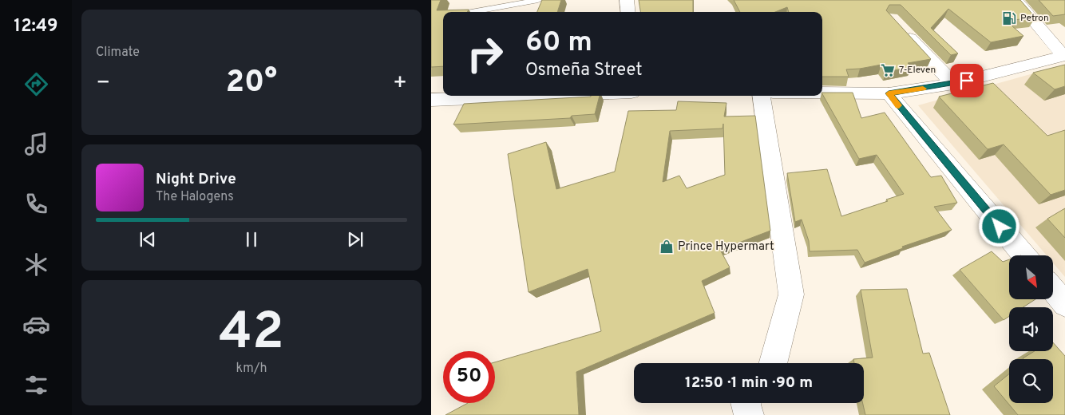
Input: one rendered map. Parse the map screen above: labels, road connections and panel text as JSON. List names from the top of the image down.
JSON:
{
  "places": {
    "fuel station": ["Petron"],
    "supermarket": ["7-Eleven"],
    "shop": ["Prince Hypermart"]
  },
  "north": "bottom right",
  "page": {
    "tabs": "12:49",
    "tile": [
      "Climate",
      ["42", "km/h"]
    ],
    "turn": ["60 m", "Osmeña Street"],
    "heat": ["−", "20°", "+"],
    "song": ["Night Drive", "The Halogens"],
    "limit": "50",
    "trip": "12:50 · 1 min · 90 m"
  }
}
